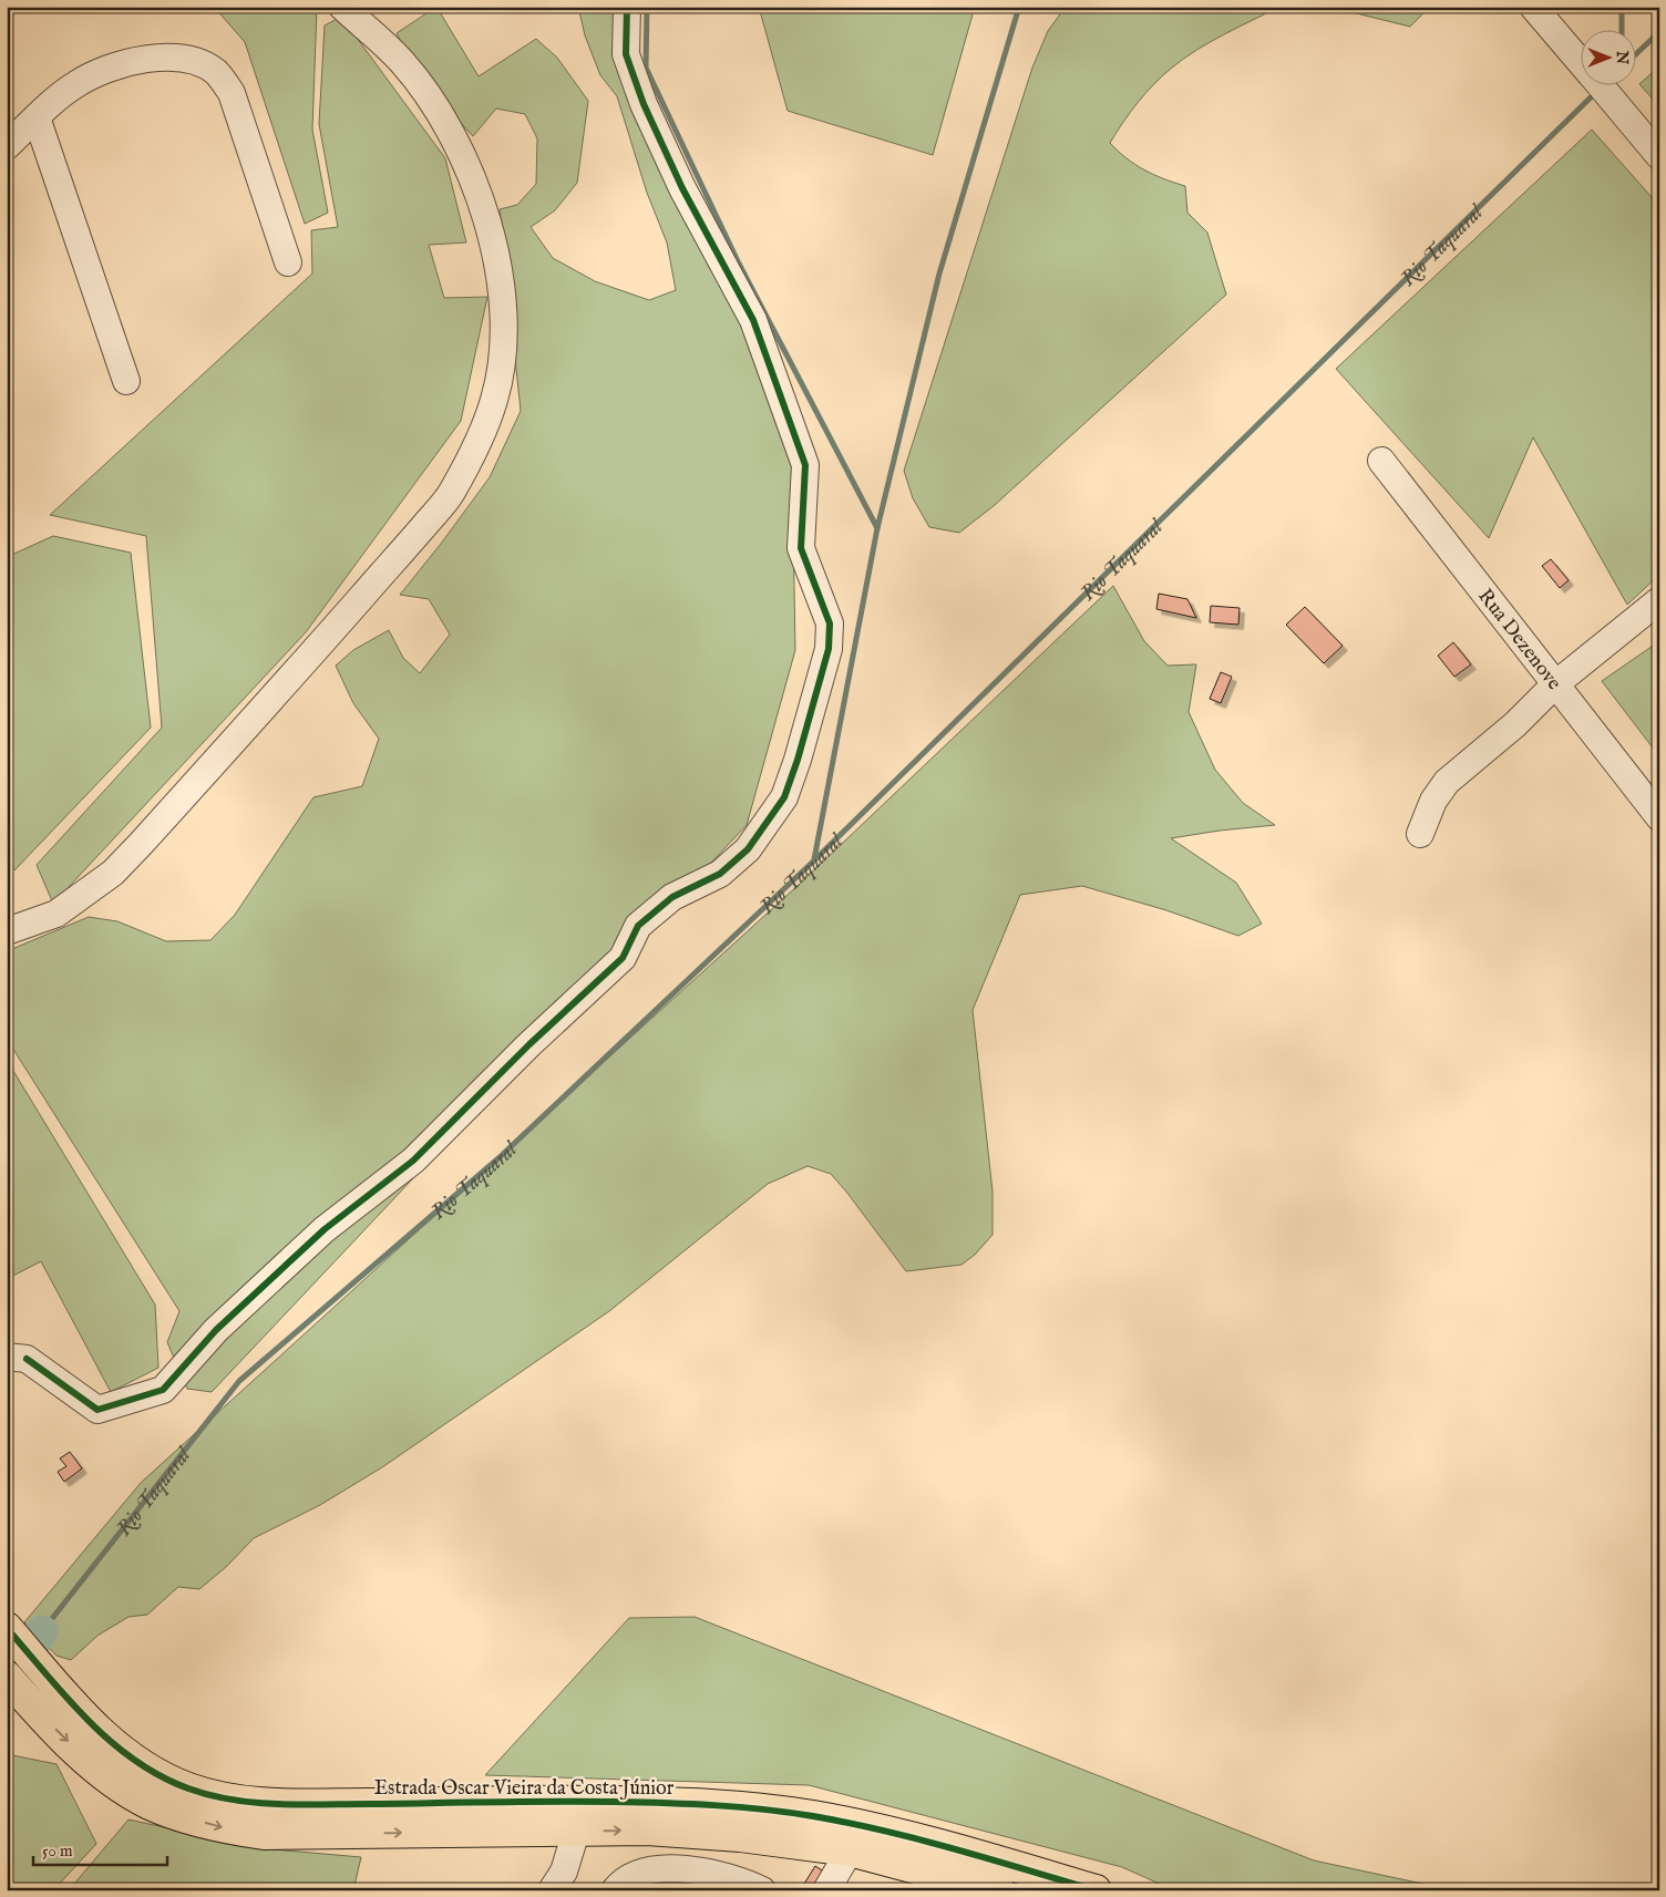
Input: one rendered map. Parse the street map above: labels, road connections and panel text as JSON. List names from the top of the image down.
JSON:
{
  "streets": {
    "main road": ["Estrada Oscar Vieira da Costa Júnior"],
    "street": ["Rua Dezenove"]
  },
  "water": ["Rio Taquaral"],
  "scale_bar": "50 m",
  "north": "right"
}
